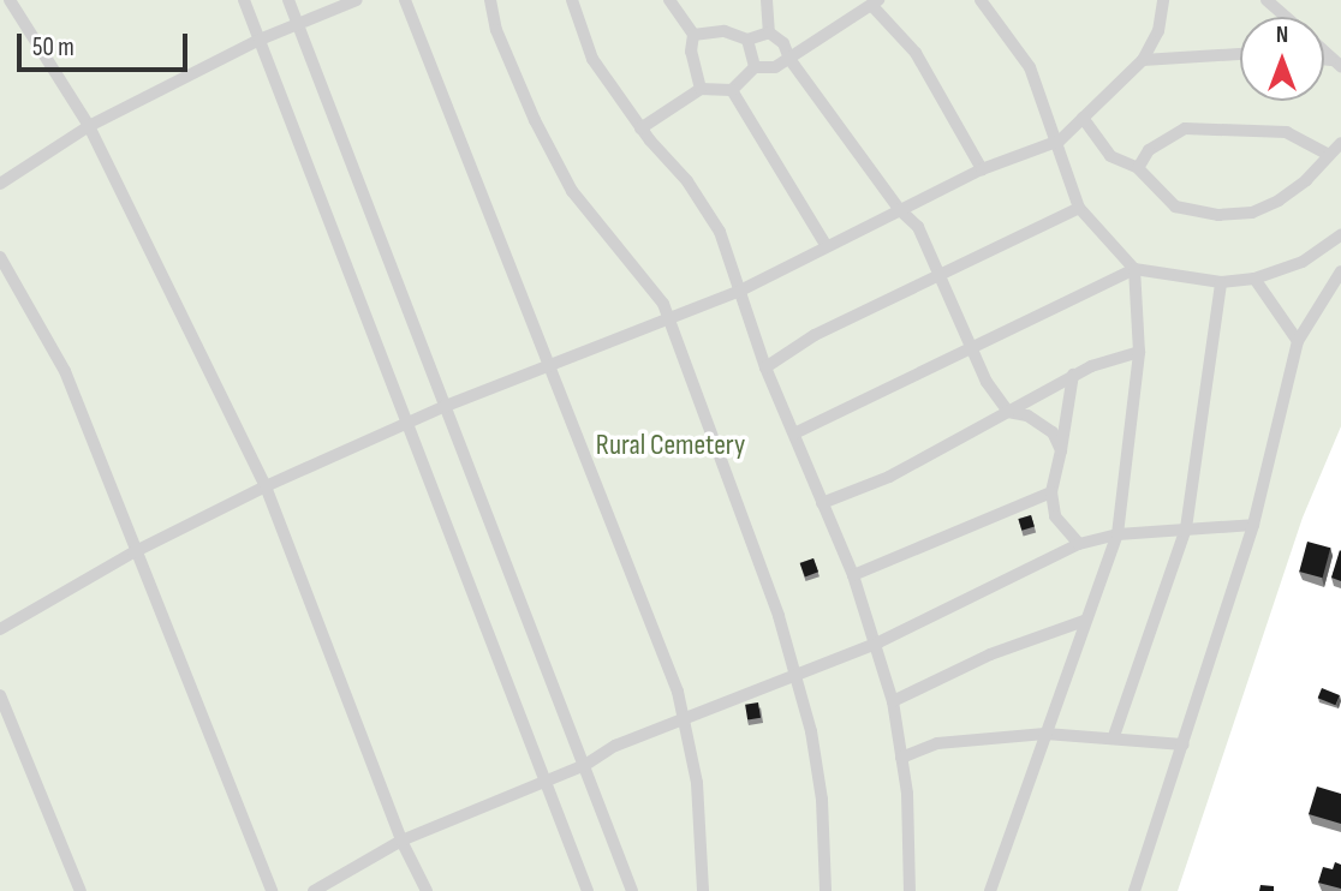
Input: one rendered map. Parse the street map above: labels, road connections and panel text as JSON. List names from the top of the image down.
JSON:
{
  "parks": ["Rural Cemetery"],
  "scale_bar": "50 m",
  "north": "top"
}
